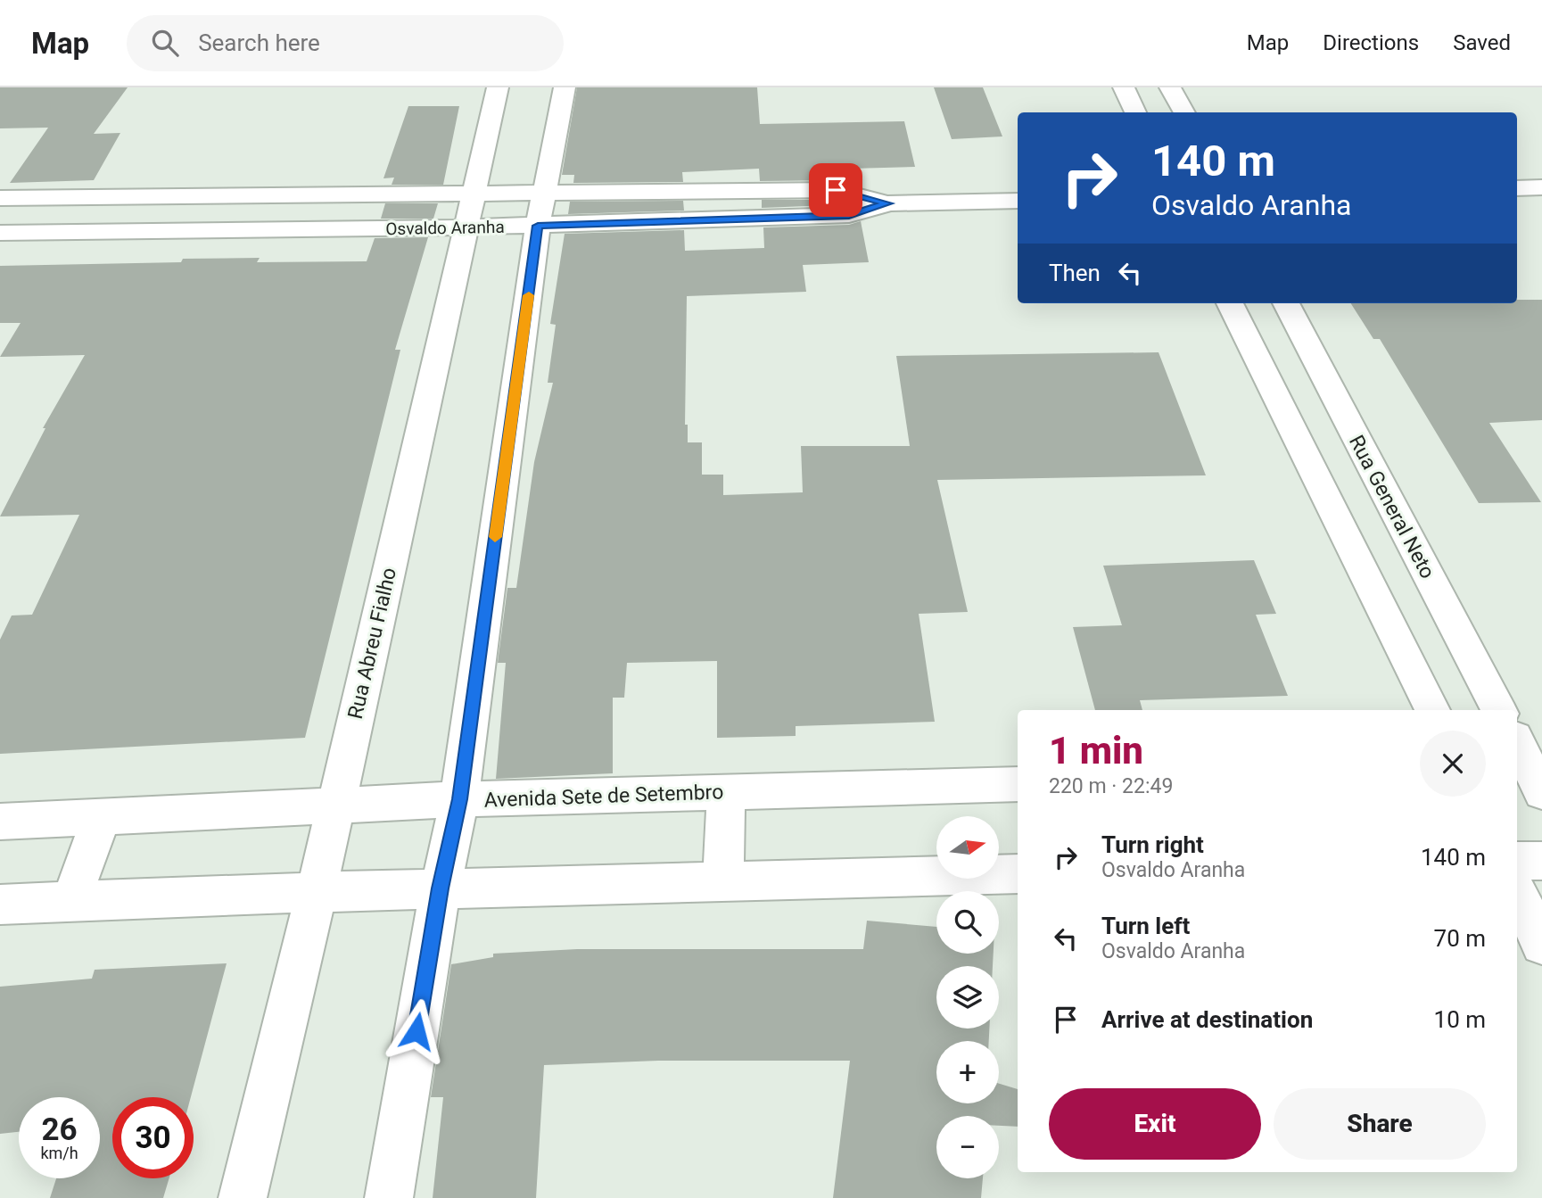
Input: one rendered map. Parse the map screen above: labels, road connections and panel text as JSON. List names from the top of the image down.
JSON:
{
  "streets": {
    "street": [
      "Osvaldo Aranha",
      "Rua General Neto",
      "Rua Abreu Fialho",
      "Avenida Sete de Setembro"
    ]
  },
  "crossings": [
    ["Osvaldo Aranha", "Rua Abreu Fialho"],
    ["Rua Abreu Fialho", "Avenida Sete de Setembro"]
  ],
  "north": "right",
  "page": {
    "header": "Map",
    "search": "Search here",
    "nav": ["Map", "Directions", "Saved"],
    "turn": ["140 m", "Osvaldo Aranha"],
    "then": "Then",
    "heading": ["1 min", "220 m · 22:49"],
    "map_buttons": ["+", "−"],
    "list": [
      {
        "name": "Turn right",
        "note": "Osvaldo Aranha",
        "value": "140 m"
      },
      {
        "name": "Turn left",
        "note": "Osvaldo Aranha",
        "value": "70 m"
      },
      {
        "name": "Arrive at destination",
        "value": "10 m"
      }
    ],
    "buttons": ["Exit", "Share"],
    "speed": "26 km/h",
    "limit": "30"
  }
}
